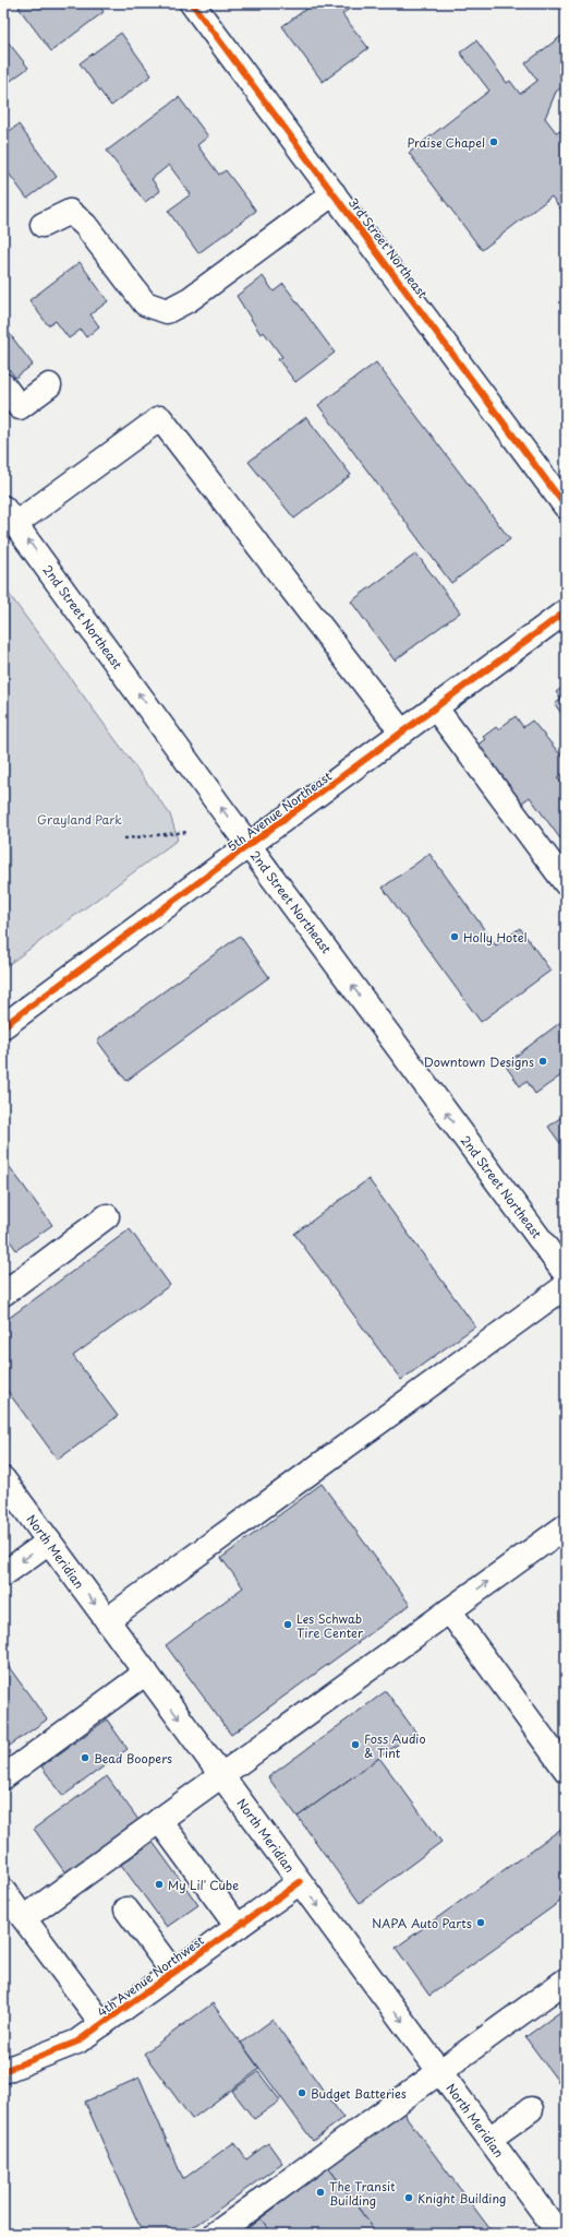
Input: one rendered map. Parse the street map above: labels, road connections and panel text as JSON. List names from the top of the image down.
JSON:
{
  "streets": {
    "main road": [
      "3rd Street Northeast",
      "2nd Street Northeast",
      "5th Avenue Northeast",
      "North Meridian",
      "4th Avenue Northwest"
    ]
  },
  "crossings": [
    ["2nd Street Northeast", "5th Avenue Northeast"],
    ["North Meridian", "4th Avenue Northwest"]
  ],
  "one_way": ["2nd Street Northeast", "North Meridian"],
  "parks": ["Grayland Park"],
  "places": [
    "Praise Chapel",
    "Holly Hotel",
    "Downtown Designs",
    "Les Schwab Tire Center",
    "Foss Audio & Tint",
    "Bead Boopers",
    "My Lil' Cube",
    "NAPA Auto Parts",
    "Budget Batteries",
    "The Transit Building",
    "Knight Building"
  ]
}
